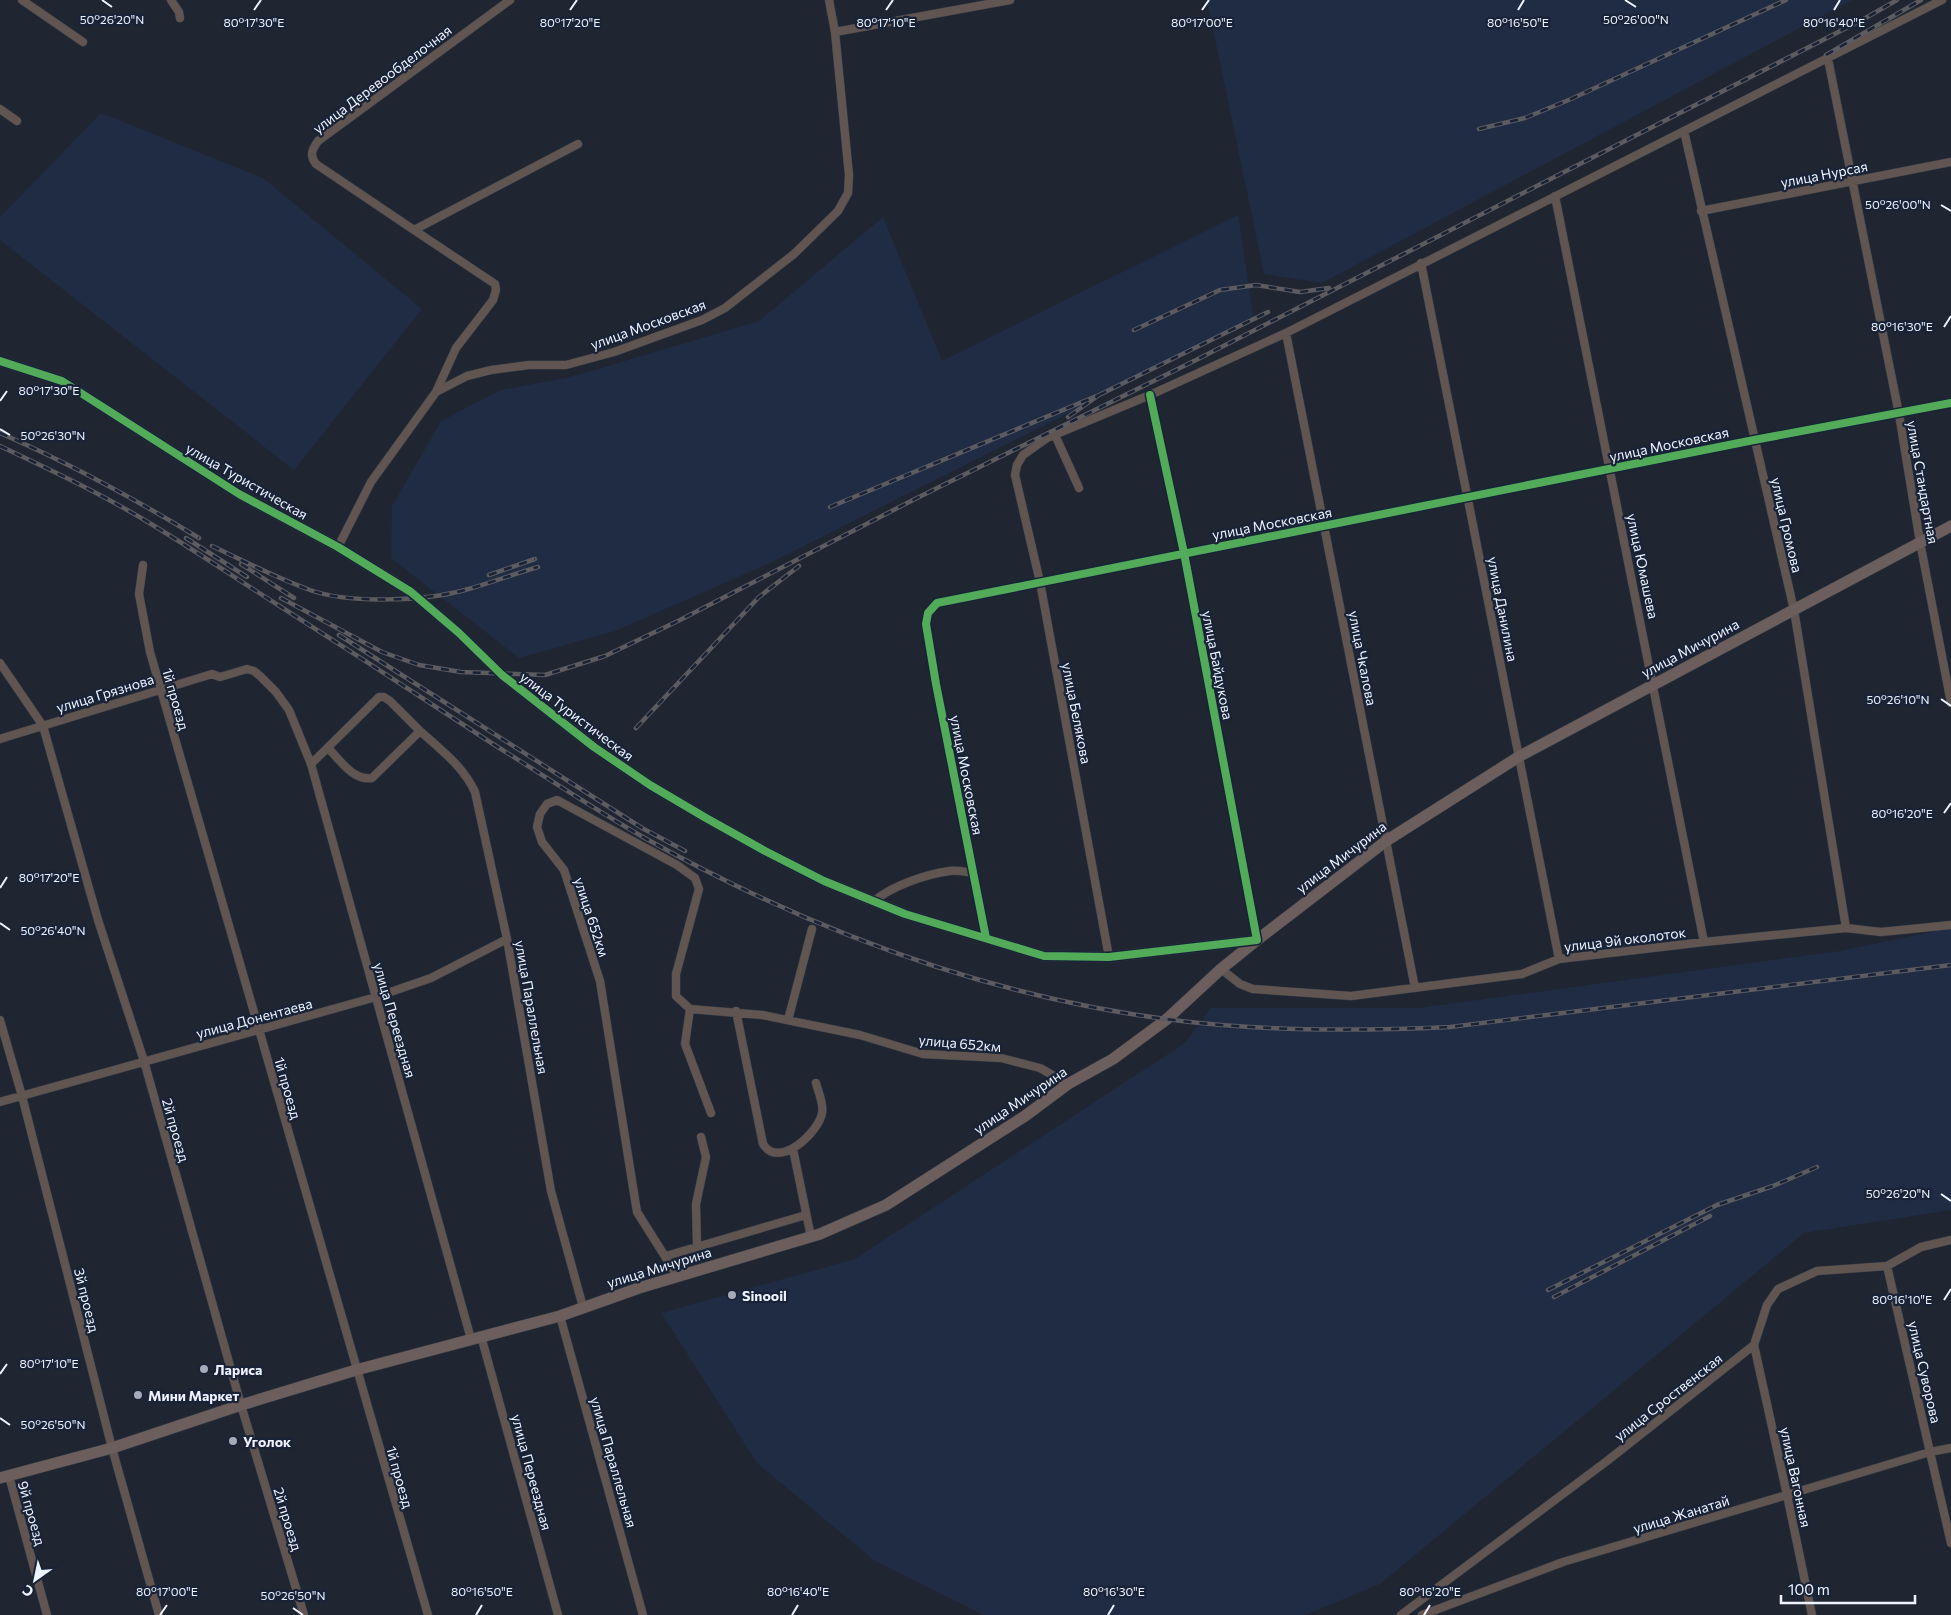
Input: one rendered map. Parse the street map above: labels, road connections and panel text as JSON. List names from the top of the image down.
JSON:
{
  "streets": {
    "main road": ["улица Мичурина"],
    "street": [
      "улица Деревообделочная",
      "улица Нурсая",
      "улица Московская",
      "улица Туристическая",
      "улица Стандартная",
      "улица Громова",
      "улица Юмашева",
      "улица Данилина",
      "улица Чкалова",
      "улица Байдукова",
      "улица Грязнова",
      "1й проезд",
      "улица Белякова",
      "улица 652км",
      "улица 9й околоток",
      "улица Параллельная",
      "улица Донентаева",
      "улица Переездная",
      "2й проезд",
      "3й проезд",
      "улица Суворова",
      "улица Сроственская",
      "улица Вагонная",
      "9й проезд",
      "улица Жанатай"
    ]
  },
  "crossings": [
    ["улица Нурсая", "улица Стандартная"],
    ["улица Нурсая", "улица Громова"],
    ["улица Московская", "улица Туристическая"],
    ["улица Московская", "улица Стандартная"],
    ["улица Московская", "улица Громова"],
    ["улица Московская", "улица Юмашева"],
    ["улица Московская", "улица Данилина"],
    ["улица Московская", "улица Чкалова"],
    ["улица Московская", "улица Байдукова"],
    ["улица Московская", "улица Белякова"],
    ["улица Туристическая", "улица Мичурина"],
    ["улица Туристическая", "улица Байдукова"],
    ["улица Туристическая", "улица Белякова"],
    ["улица Стандартная", "улица Мичурина"],
    ["улица Громова", "улица Мичурина"],
    ["улица Громова", "улица 9й околоток"],
    ["улица Юмашева", "улица Мичурина"],
    ["улица Юмашева", "улица 9й околоток"],
    ["улица Данилина", "улица Мичурина"],
    ["улица Данилина", "улица 9й околоток"],
    ["улица Мичурина", "улица Чкалова"],
    ["улица Мичурина", "улица Байдукова"],
    ["улица Мичурина", "1й проезд"],
    ["улица Мичурина", "улица 652км"],
    ["улица Мичурина", "улица 9й околоток"],
    ["улица Мичурина", "улица Параллельная"],
    ["улица Мичурина", "улица Переездная"],
    ["улица Мичурина", "2й проезд"],
    ["улица Мичурина", "3й проезд"],
    ["улица Мичурина", "9й проезд"],
    ["улица Чкалова", "улица 9й околоток"],
    ["улица Грязнова", "1й проезд"],
    ["улица Грязнова", "улица Переездная"],
    ["улица Грязнова", "2й проезд"],
    ["1й проезд", "улица Донентаева"],
    ["улица Параллельная", "улица Донентаева"],
    ["улица Донентаева", "улица Переездная"],
    ["улица Донентаева", "2й проезд"],
    ["улица Донентаева", "3й проезд"],
    ["улица Суворова", "улица Жанатай"],
    ["улица Сроственская", "улица Вагонная"],
    ["улица Вагонная", "улица Жанатай"]
  ],
  "places": [
    "Sinooil",
    "Лариса",
    "Мини Маркет",
    "Уголок"
  ],
  "scale_bar": "100 m",
  "north": "bottom left",
  "coordinates": [
    "50°26'20\"N",
    "50°26'00\"N",
    "80°17'30\"E",
    "80°17'20\"E",
    "80°17'10\"E",
    "80°17'00\"E",
    "80°16'50\"E",
    "80°16'40\"E",
    "80°16'30\"E",
    "50°26'30\"N",
    "50°26'10\"N",
    "80°16'20\"E",
    "50°26'40\"N",
    "80°16'10\"E",
    "50°26'50\"N"
  ]
}
